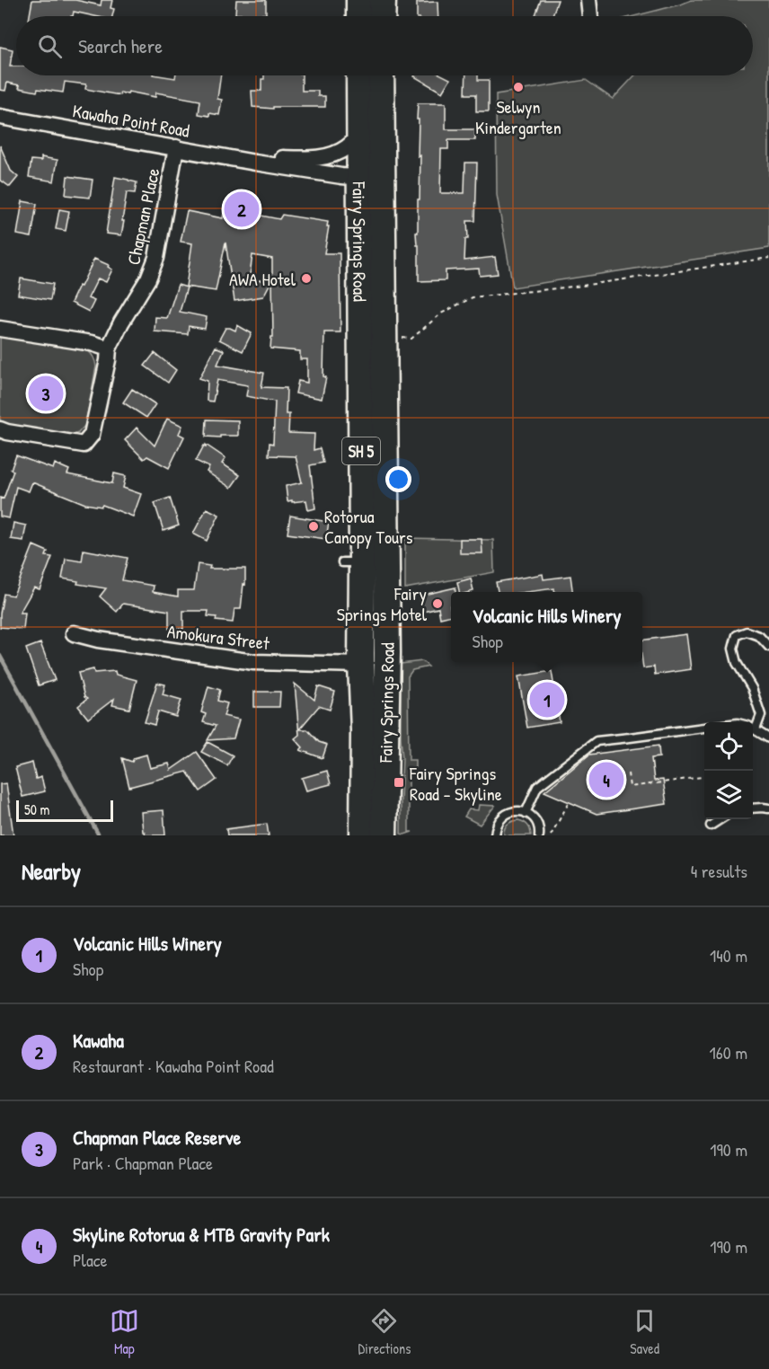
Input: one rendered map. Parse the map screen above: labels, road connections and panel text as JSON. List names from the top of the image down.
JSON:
{
  "streets": {
    "highway": ["Fairy Springs Road", "SH 5"],
    "street": ["Kawaha Point Road", "Chapman Place", "Amokura Street"]
  },
  "crossings": [
    ["Kawaha Point Road", "Chapman Place"],
    ["Kawaha Point Road", "Fairy Springs Road"],
    ["Fairy Springs Road", "SH 5"],
    ["Fairy Springs Road", "Amokura Street"]
  ],
  "places": {
    "other": [
      "Selwyn Kindergarten",
      "AWA Hotel",
      "Rotorua Canopy Tours",
      "Fairy Springs Motel"
    ],
    "transit": ["Fairy Springs Road - Skyline"]
  },
  "scale_bar": "50 m",
  "page": {
    "search": "Search here",
    "pins": [
      "2",
      "3",
      "1",
      "4"
    ],
    "popup": ["Volcanic Hills Winery", "Shop"],
    "scale": "50 m",
    "heading": ["Nearby", "4 results"],
    "list": [
      {
        "mark": "1",
        "name": "Volcanic Hills Winery",
        "note": "Shop",
        "value": "140 m"
      },
      {
        "mark": "2",
        "name": "Kawaha",
        "note": "Restaurant · Kawaha Point Road",
        "value": "160 m"
      },
      {
        "mark": "3",
        "name": "Chapman Place Reserve",
        "note": "Park · Chapman Place",
        "value": "190 m"
      },
      {
        "mark": "4",
        "name": "Skyline Rotorua & MTB Gravity Park",
        "note": "Place",
        "value": "190 m"
      }
    ],
    "nav": ["Map", "Directions", "Saved"]
  }
}
